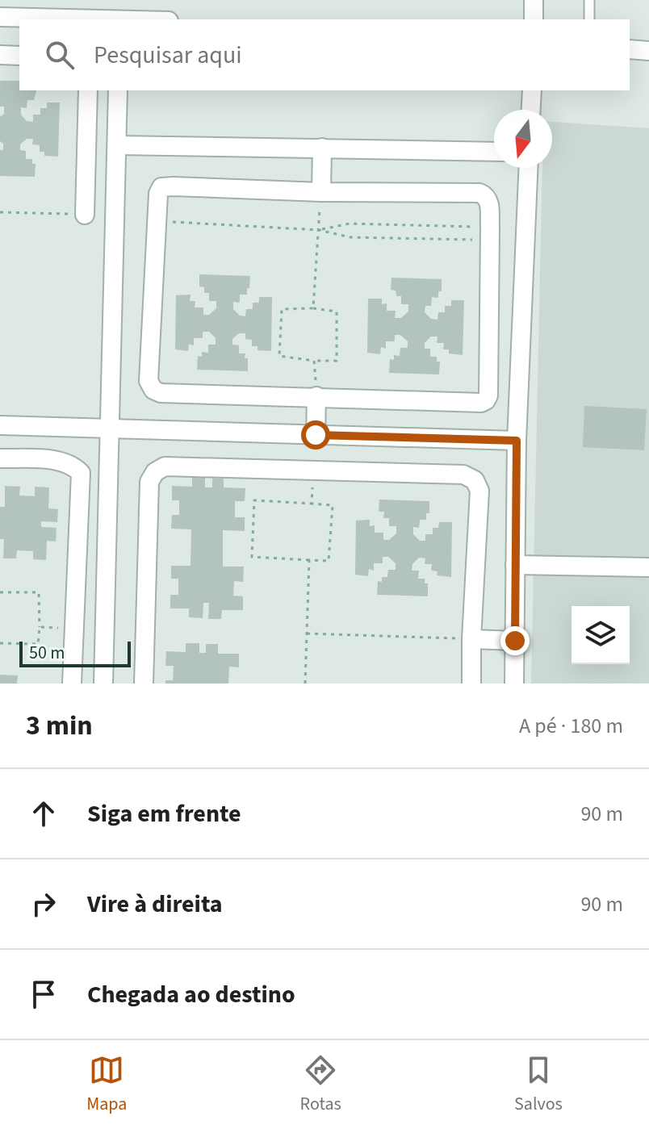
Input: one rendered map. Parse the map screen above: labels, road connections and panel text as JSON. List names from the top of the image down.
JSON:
{
  "scale_bar": "50 m",
  "north": "bottom",
  "page": {
    "search": "Pesquisar aqui",
    "scale": "50 m",
    "heading": ["3 min", "A pé · 180 m"],
    "list": [
      ["Siga em frente", "90 m"],
      ["Vire à direita", "90 m"],
      "Chegada ao destino"
    ],
    "nav": ["Mapa", "Rotas", "Salvos"]
  }
}
